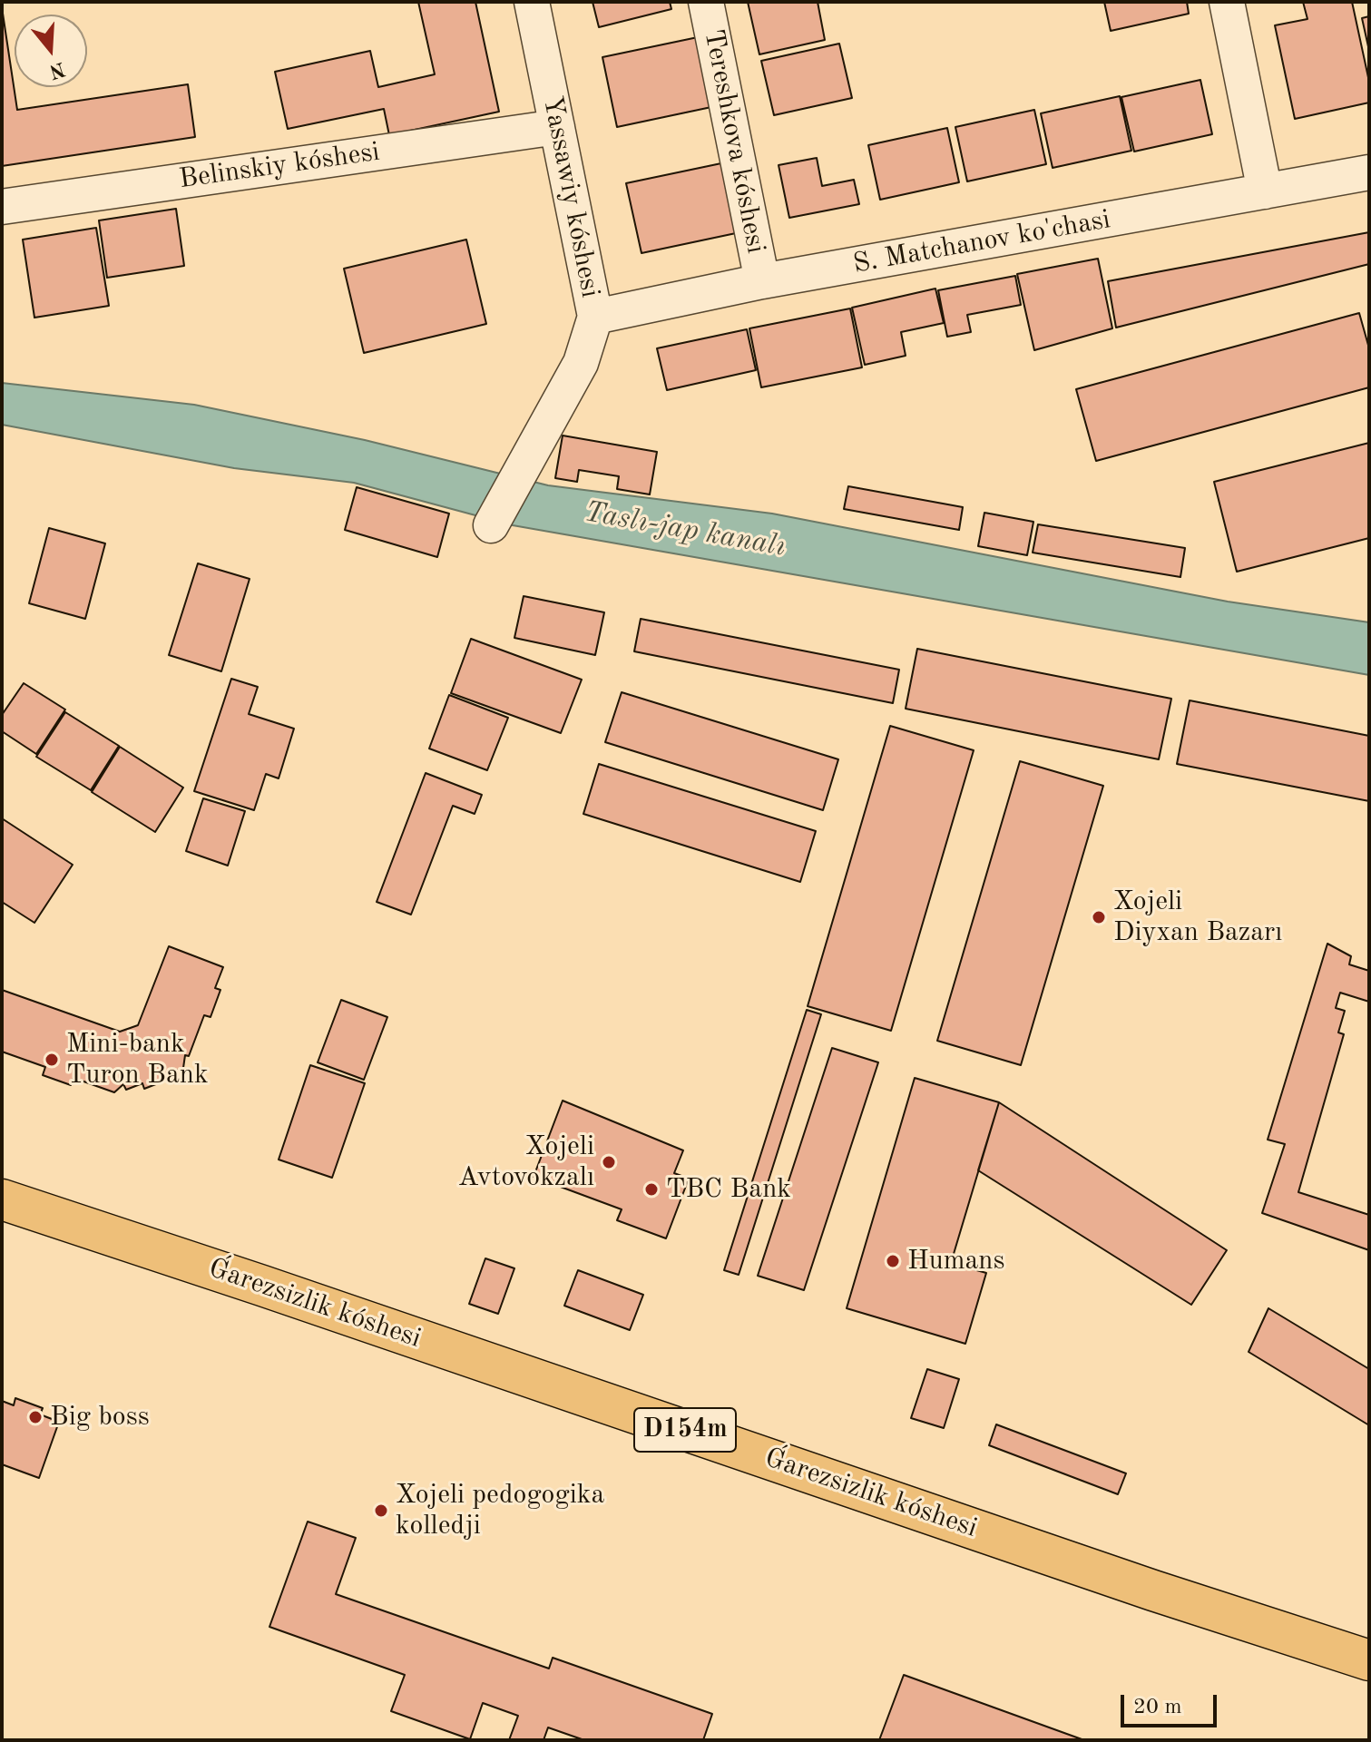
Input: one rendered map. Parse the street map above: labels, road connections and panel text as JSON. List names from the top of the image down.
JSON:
{
  "streets": {
    "main road": ["Ǵarezsizlik kóshesi", "D154m"],
    "street": [
      "Tereshkova kóshesi",
      "Belinskiy kóshesi",
      "Yassawiy kóshesi",
      "S. Matchanov ko'chasi"
    ]
  },
  "crossings": [
    ["Tereshkova kóshesi", "S. Matchanov ko'chasi"],
    ["Belinskiy kóshesi", "Yassawiy kóshesi"],
    ["Yassawiy kóshesi", "S. Matchanov ko'chasi"]
  ],
  "water": ["Taslı-jap kanalı"],
  "places": [
    "Xojeli Diyxan Bazarı",
    "Mini-bank Turon Bank",
    "Xojeli Avtovokzalı",
    "TBC Bank",
    "Humans",
    "Big boss",
    "Xojeli pedogogika kolledji"
  ],
  "scale_bar": "20 m",
  "north": "bottom"
}
